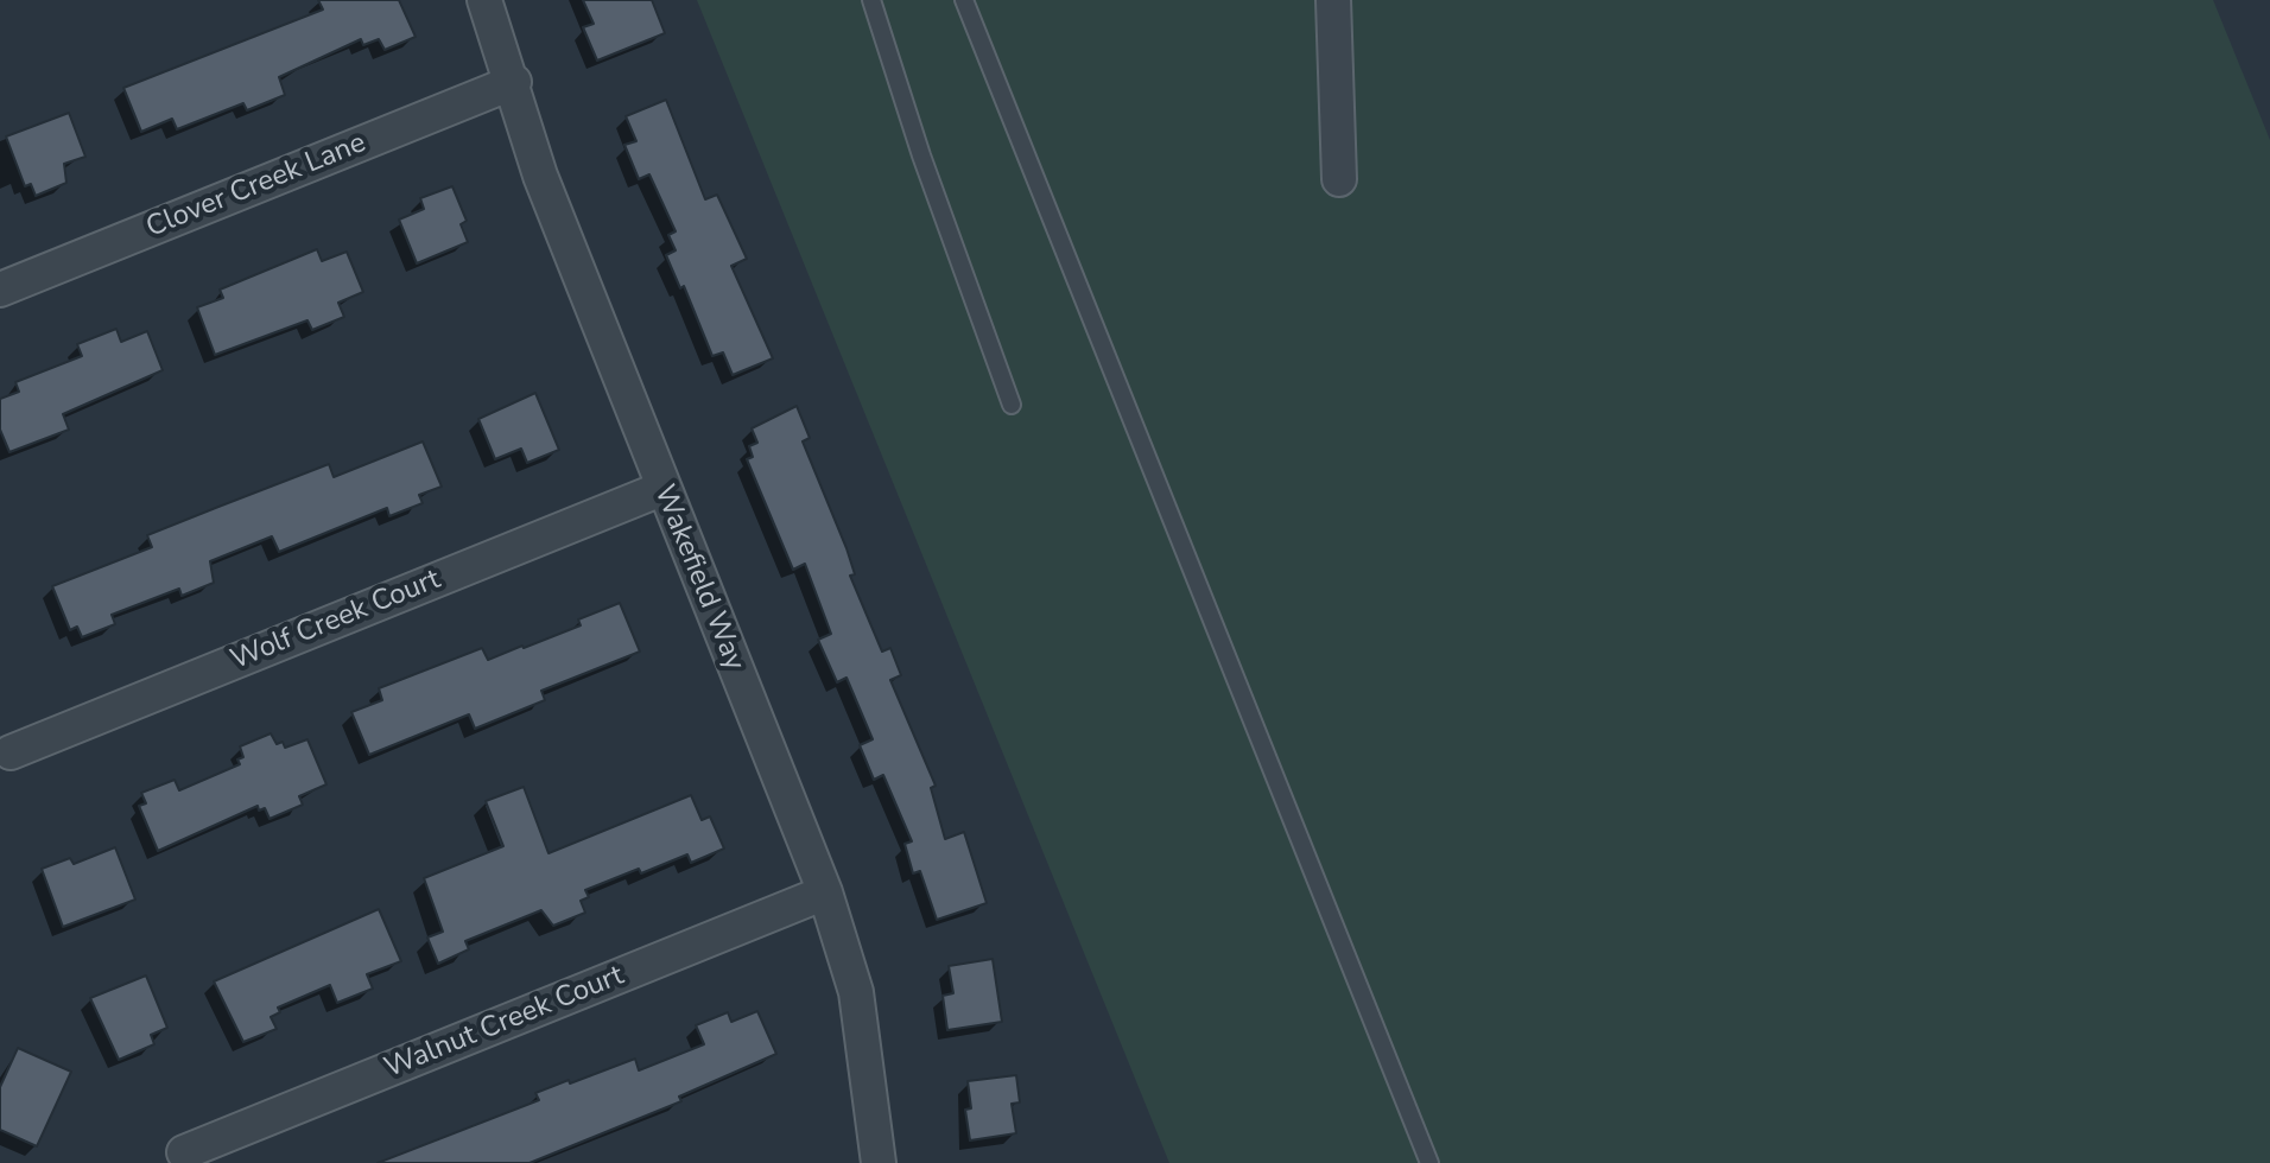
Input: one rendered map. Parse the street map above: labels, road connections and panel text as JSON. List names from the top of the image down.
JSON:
{
  "streets": {
    "street": [
      "Clover Creek Lane",
      "Wakefield Way",
      "Wolf Creek Court",
      "Walnut Creek Court"
    ]
  },
  "crossings": [
    ["Clover Creek Lane", "Wakefield Way"],
    ["Wakefield Way", "Wolf Creek Court"],
    ["Wakefield Way", "Walnut Creek Court"]
  ]
}
